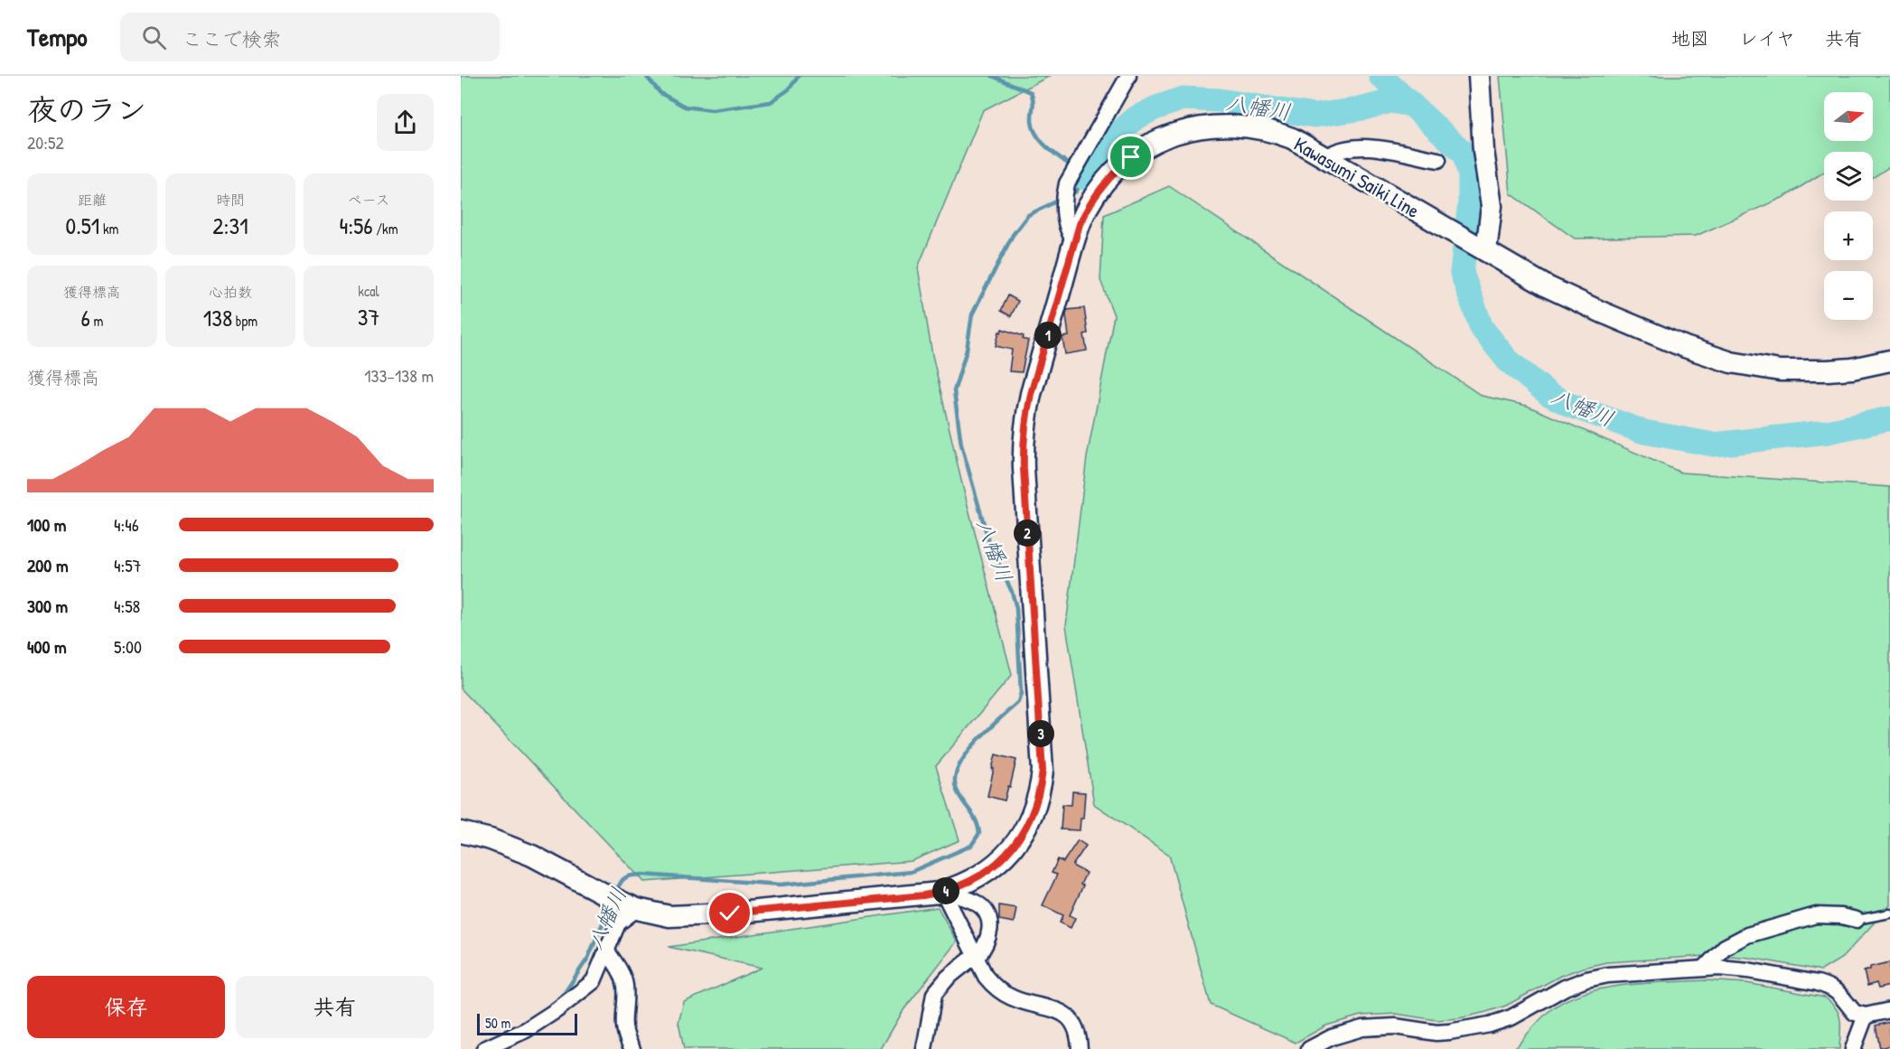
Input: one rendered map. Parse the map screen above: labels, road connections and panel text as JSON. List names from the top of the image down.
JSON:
{
  "streets": {
    "main road": ["Kawasumi Saiki Line"]
  },
  "water": ["八幡川"],
  "scale_bar": "50 m",
  "north": "right",
  "page": {
    "header": "Tempo",
    "search": "ここで検索",
    "nav": ["地図", "レイヤ", "共有"],
    "heading": ["夜のラン", "20:52"],
    "map_buttons": ["+", "−"],
    "stats": [
      ["距離", "0.51 km"],
      ["時間", "2:31"],
      ["ペース", "4:56 /km"],
      ["獲得標高", "6 m"],
      ["心拍数", "138 bpm"],
      ["kcal", "37"]
    ],
    "pins": [
      "1",
      "2",
      "3",
      "4"
    ],
    "chart": ["獲得標高", "133–138 m"],
    "list": [
      {
        "name": "100 m",
        "note": "4:46"
      },
      {
        "name": "200 m",
        "note": "4:57"
      },
      {
        "name": "300 m",
        "note": "4:58"
      },
      {
        "name": "400 m",
        "note": "5:00"
      }
    ],
    "buttons": ["保存", "共有"],
    "scale": "50 m"
  }
}
